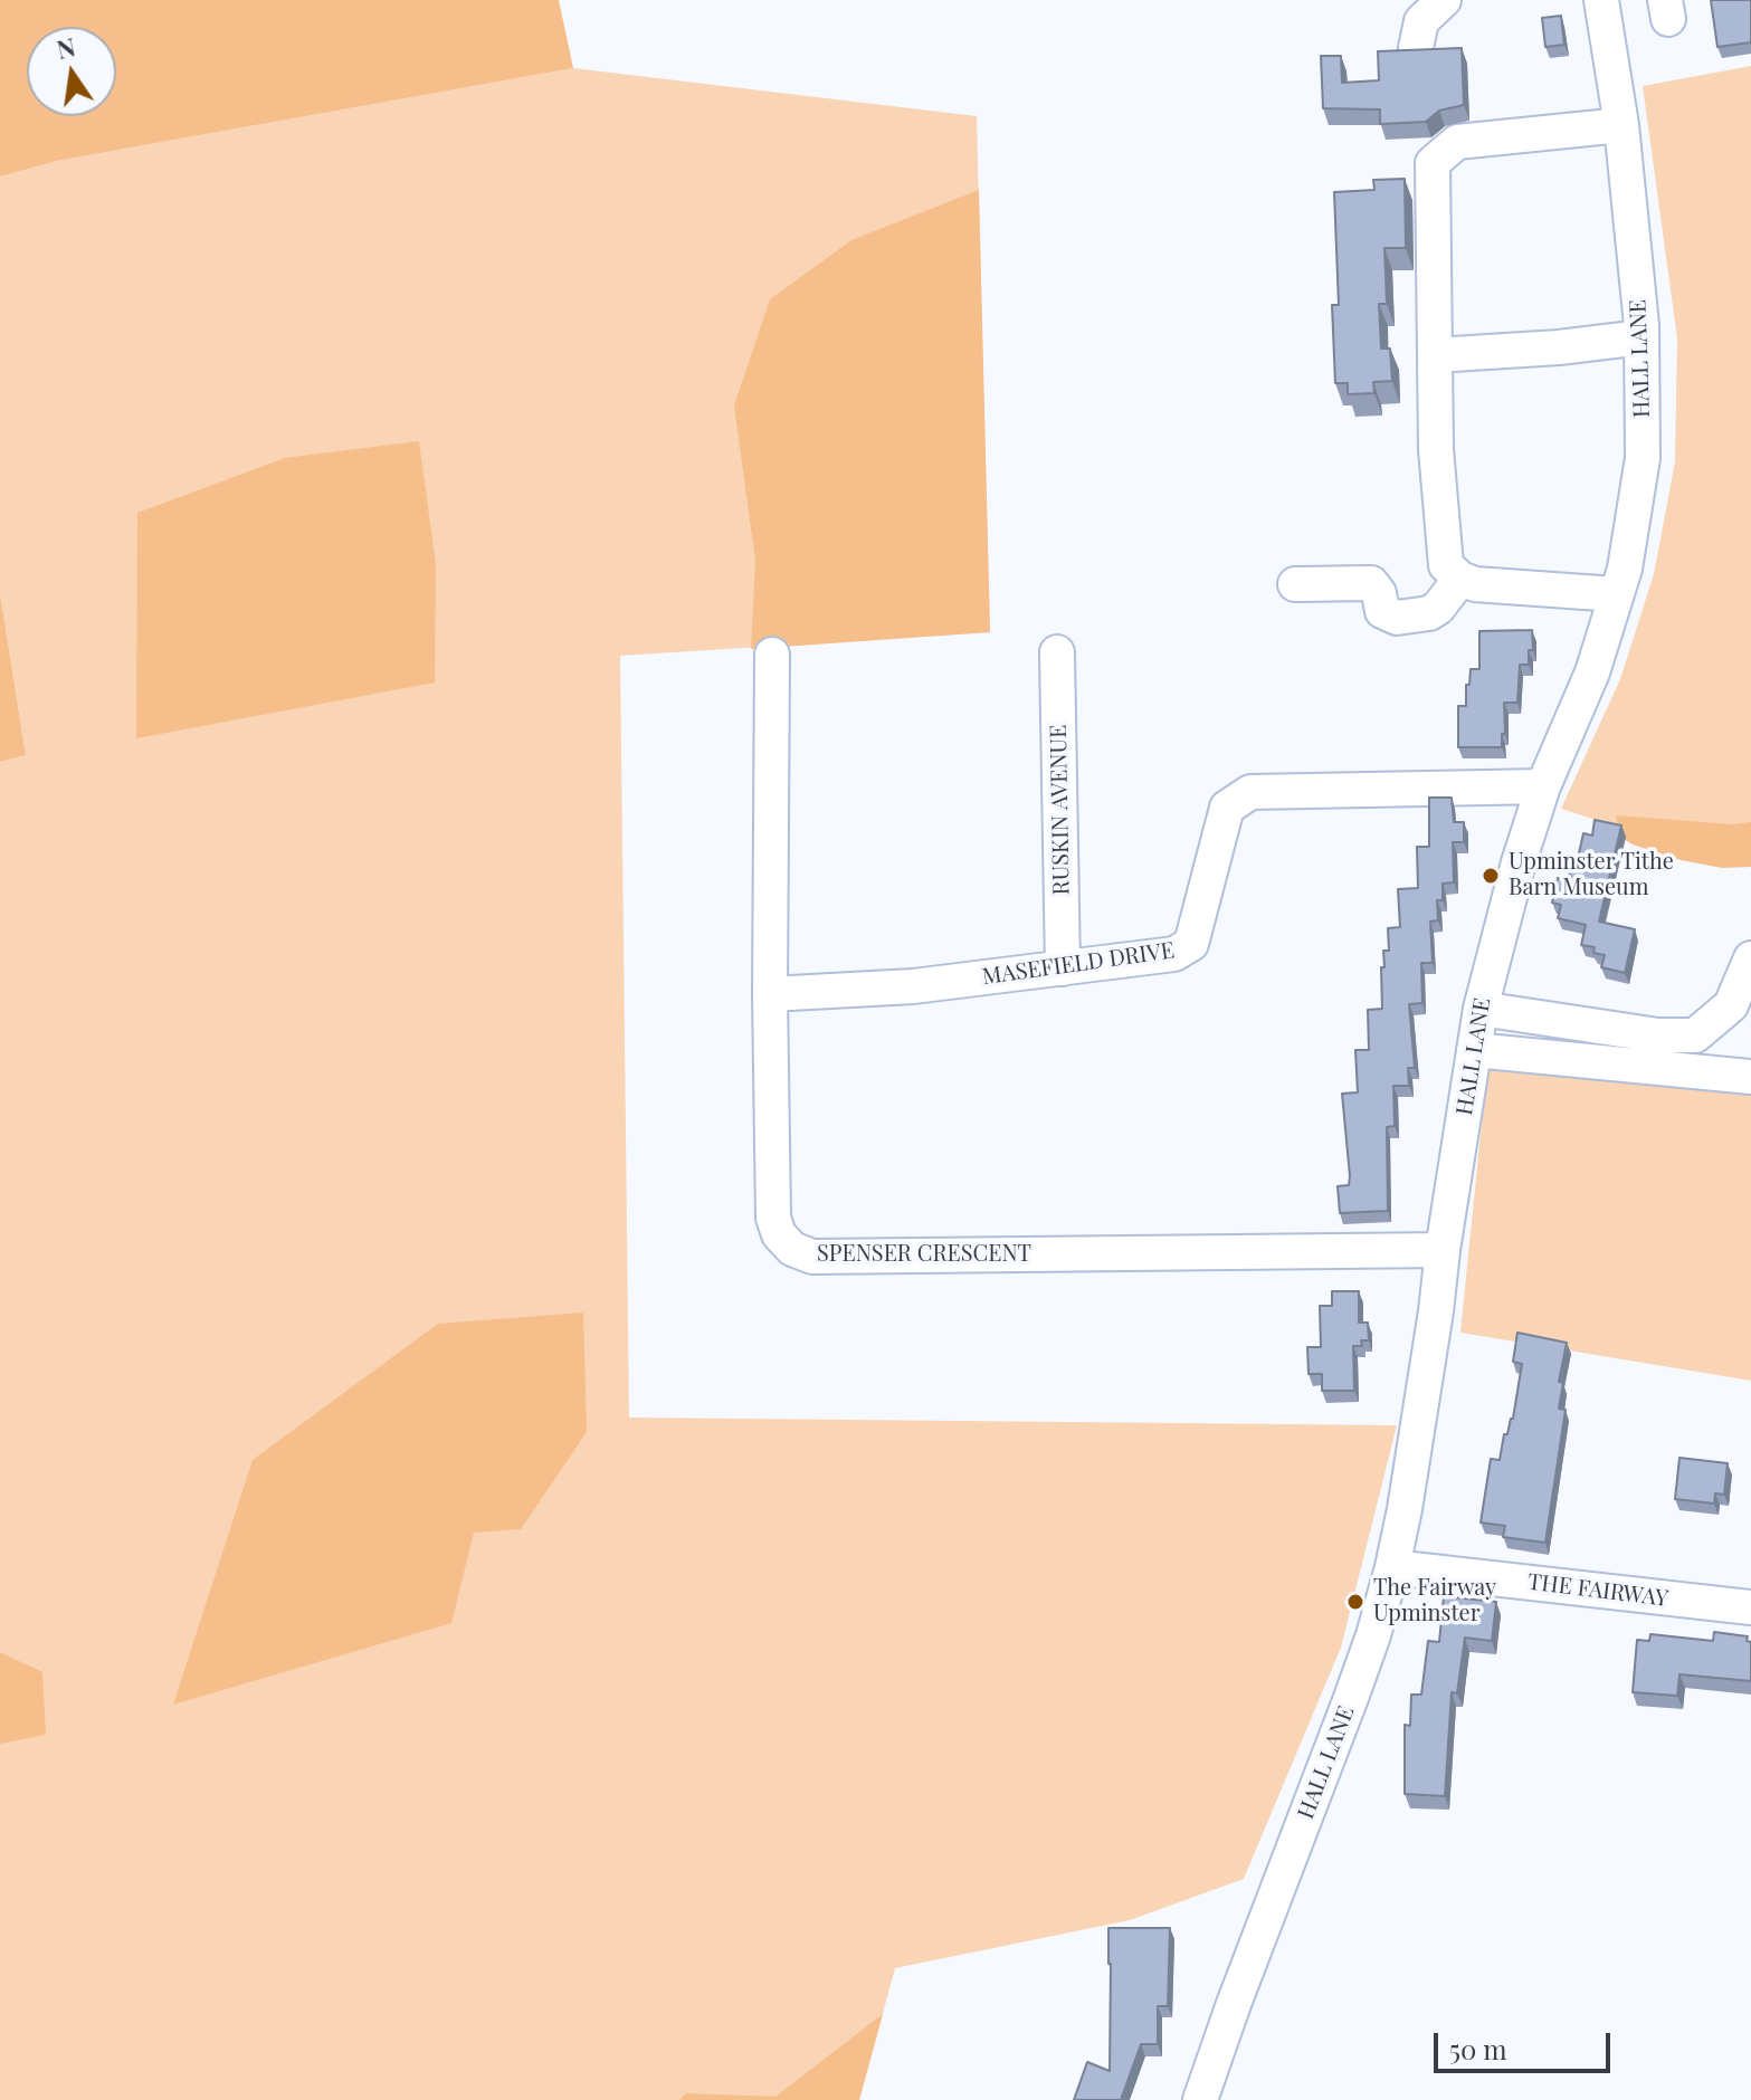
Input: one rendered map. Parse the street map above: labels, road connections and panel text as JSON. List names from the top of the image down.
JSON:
{
  "streets": {
    "street": [
      "HALL LANE",
      "RUSKIN AVENUE",
      "MASEFIELD DRIVE",
      "SPENSER CRESCENT",
      "THE FAIRWAY"
    ]
  },
  "crossings": [
    ["HALL LANE", "MASEFIELD DRIVE"],
    ["HALL LANE", "SPENSER CRESCENT"],
    ["HALL LANE", "THE FAIRWAY"],
    ["RUSKIN AVENUE", "MASEFIELD DRIVE"],
    ["MASEFIELD DRIVE", "SPENSER CRESCENT"]
  ],
  "places": ["Upminster Tithe Barn Museum", "The Fairway Upminster"],
  "scale_bar": "50 m",
  "north": "top"
}
